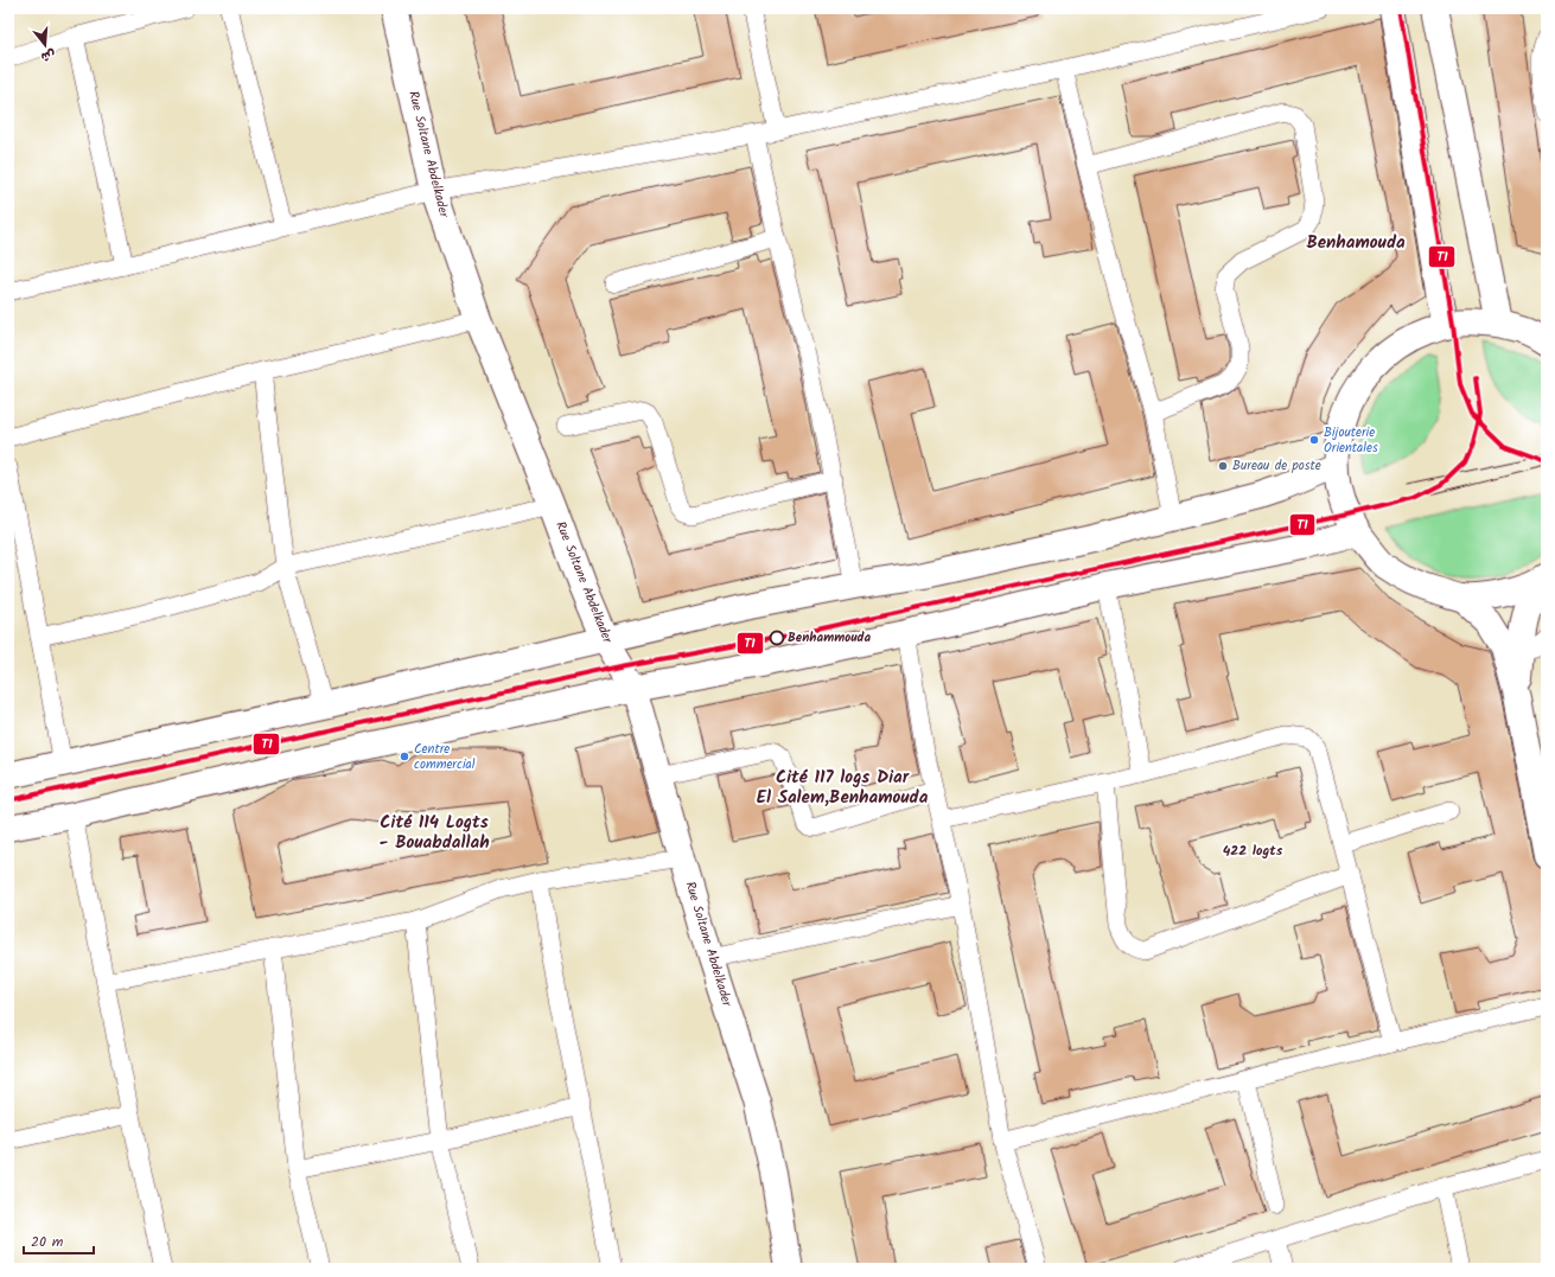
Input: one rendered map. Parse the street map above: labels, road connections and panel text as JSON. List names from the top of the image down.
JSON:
{
  "streets": {
    "main road": ["Rue Soltane Abdelkader"]
  },
  "districts": [
    "Benhamouda",
    "Cité 117 logs Diar El Salem,Benhamouda",
    "Cité 114 Logts - Bouabdallah",
    "422 logts"
  ],
  "places": [
    "Bijouterie Orientales",
    "Bureau de poste",
    "Benhammouda",
    "Centre commercial"
  ],
  "lines": ["transit line T1"],
  "scale_bar": "20 m",
  "north": "bottom"
}
